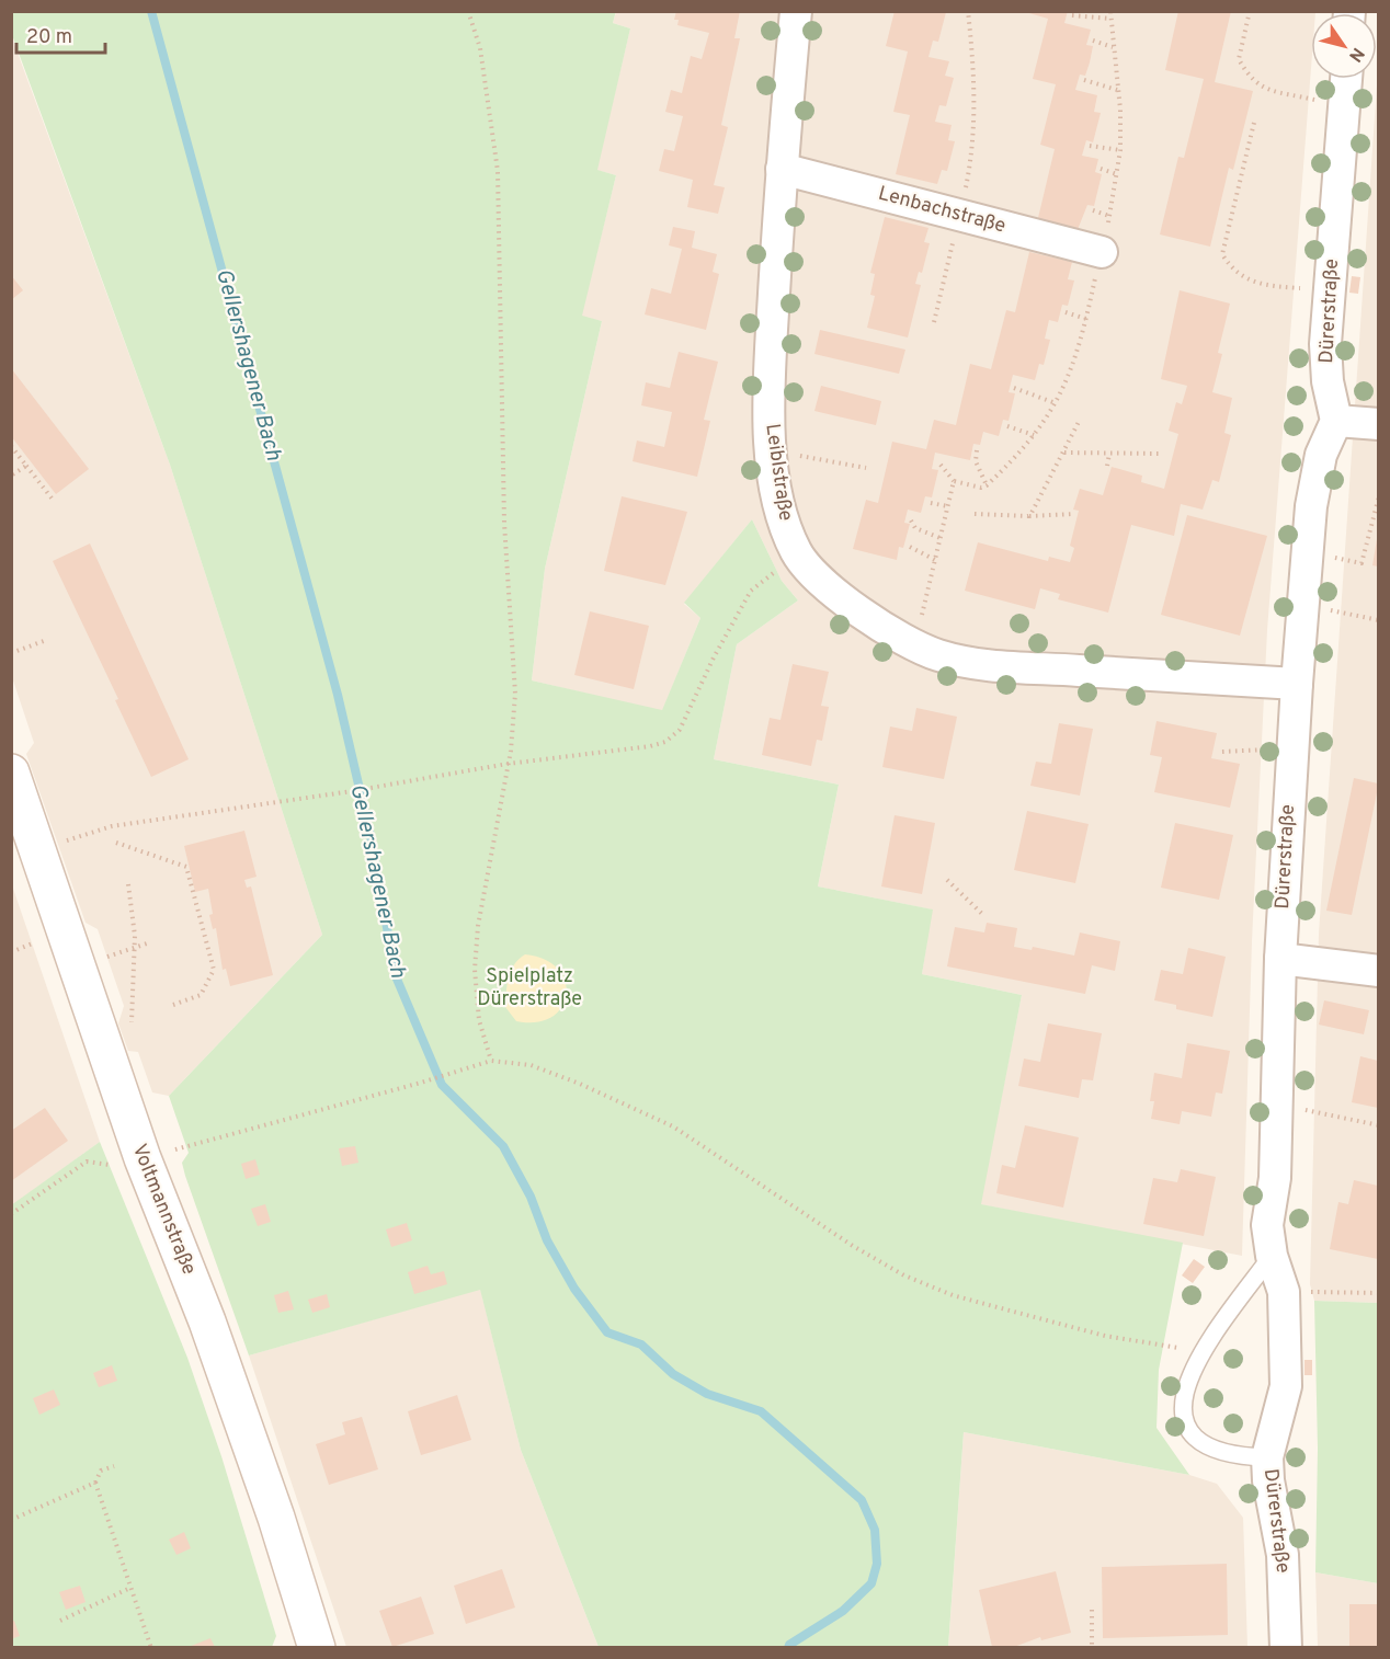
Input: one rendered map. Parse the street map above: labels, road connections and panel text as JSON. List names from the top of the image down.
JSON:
{
  "streets": {
    "street": [
      "Lenbachstraße",
      "Dürerstraße",
      "Leiblstraße",
      "Voltmannstraße"
    ]
  },
  "crossings": [
    ["Lenbachstraße", "Leiblstraße"],
    ["Dürerstraße", "Leiblstraße"]
  ],
  "water": ["Gellershagener Bach"],
  "parks": ["Spielplatz Dürerstraße"],
  "scale_bar": "20 m",
  "north": "bottom right"
}
